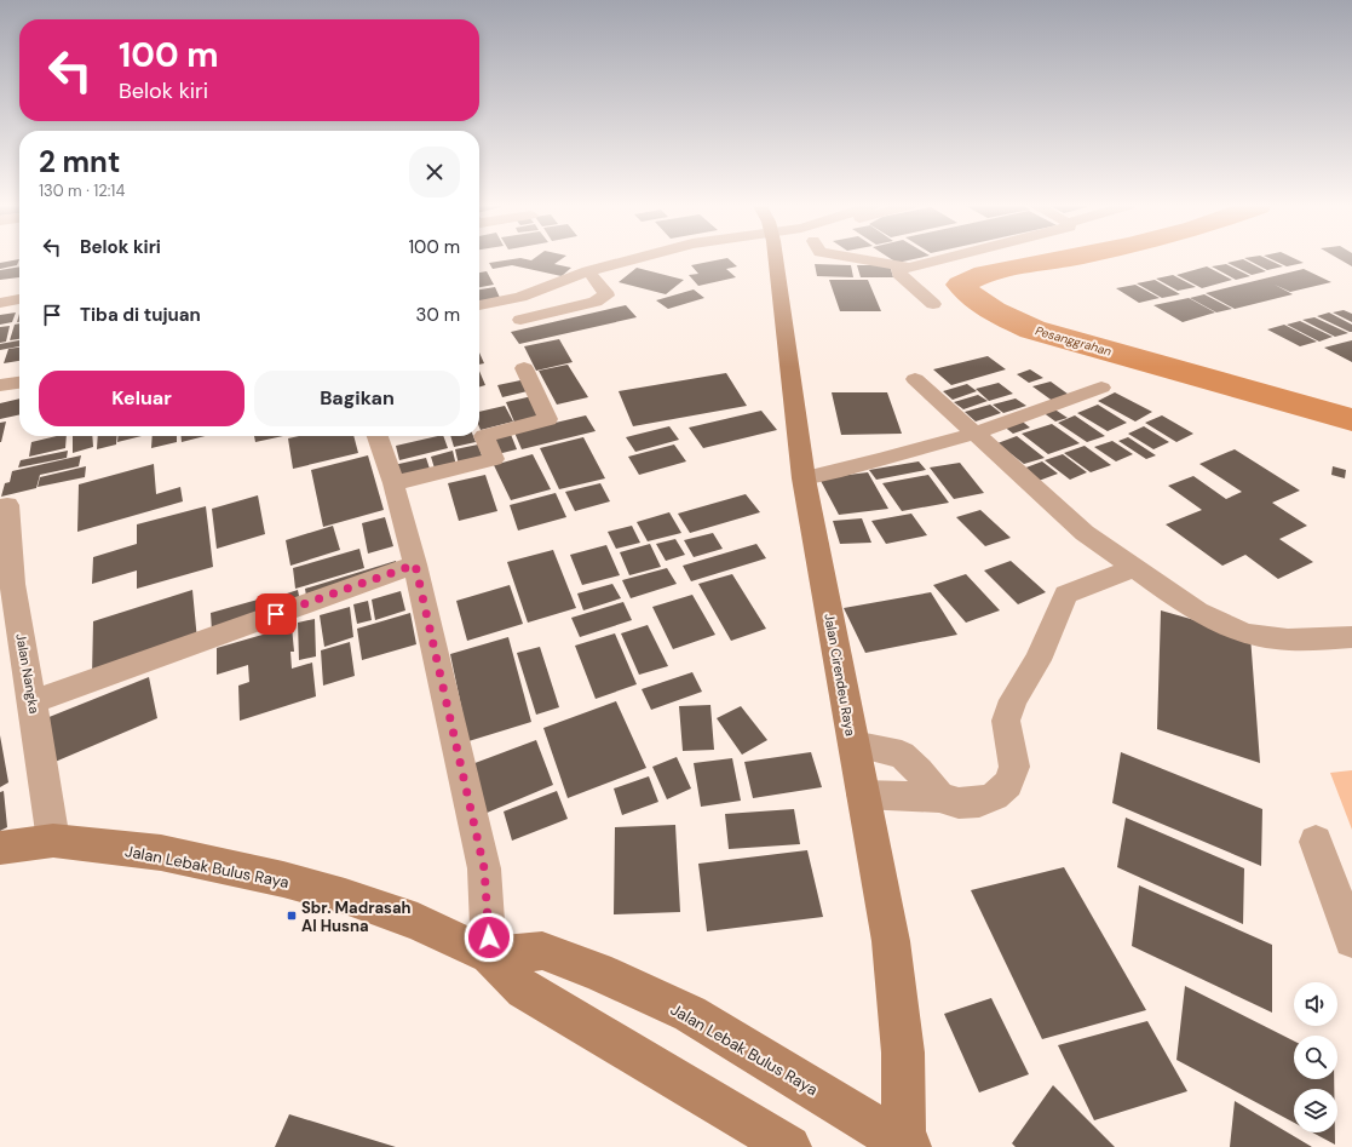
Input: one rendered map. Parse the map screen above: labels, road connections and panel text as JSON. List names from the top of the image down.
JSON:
{
  "streets": {
    "main road": ["Jalan Cirendeu Raya", "Jalan Lebak Bulus Raya"],
    "street": ["Jalan Nangka"]
  },
  "crossings": [
    ["Jalan Nangka", "Jalan Lebak Bulus Raya"],
    ["Jalan Cirendeu Raya", "Jalan Lebak Bulus Raya"]
  ],
  "water": ["Pesanggrahan"],
  "places": {
    "transit": ["Sbr. Madrasah Al Husna"]
  },
  "page": {
    "turn": ["100 m", "Belok kiri"],
    "heading": ["2 mnt", "130 m · 12:14"],
    "list": [
      {
        "name": "Belok kiri",
        "value": "100 m"
      },
      {
        "name": "Tiba di tujuan",
        "value": "30 m"
      }
    ],
    "buttons": ["Keluar", "Bagikan"]
  }
}
